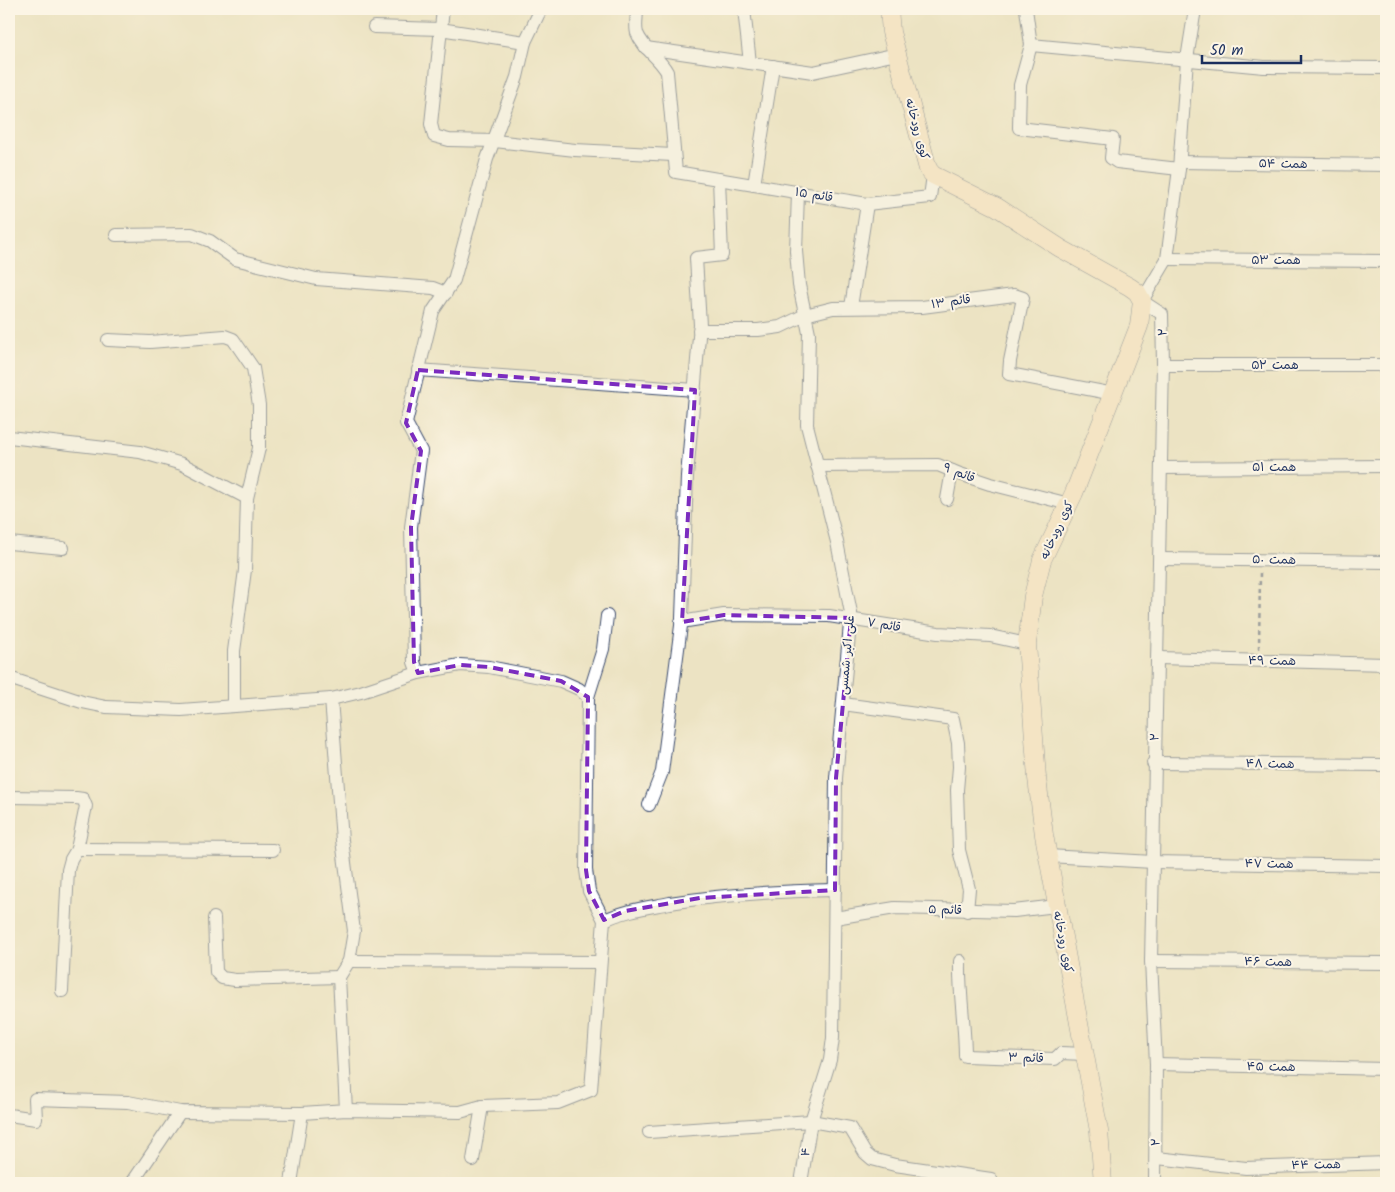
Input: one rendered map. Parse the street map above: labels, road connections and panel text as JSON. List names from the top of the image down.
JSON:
{
  "streets": {
    "street": [
      "کوی رودخانه",
      "همت ۵۴",
      "قائم ۱۵",
      "همت ۵۳",
      "قائم ۱۳",
      "۲",
      "همت ۵۲",
      "همت ۵۱",
      "قائم ۹",
      "همت ۵۰",
      "قائم ۷",
      "علی اکبر شمسی",
      "همت ۴۹",
      "همت ۴۸",
      "همت ۴۷",
      "قائم ۵",
      "همت ۴۶",
      "قائم ۳",
      "همت ۴۵",
      "۴",
      "همت ۴۴"
    ]
  },
  "crossings": [
    ["کوی رودخانه", "قائم ۱۵"],
    ["کوی رودخانه", "قائم ۱۳"],
    ["کوی رودخانه", "۲"],
    ["کوی رودخانه", "قائم ۹"],
    ["کوی رودخانه", "قائم ۷"],
    ["کوی رودخانه", "همت ۴۷"],
    ["کوی رودخانه", "قائم ۵"],
    ["کوی رودخانه", "قائم ۳"],
    ["قائم ۱۵", "علی اکبر شمسی"],
    ["قائم ۱۳", "علی اکبر شمسی"],
    ["۲", "همت ۵۲"],
    ["۲", "همت ۵۱"],
    ["۲", "همت ۵۰"],
    ["۲", "همت ۴۹"],
    ["۲", "همت ۴۸"],
    ["۲", "همت ۴۷"],
    ["۲", "همت ۴۶"],
    ["۲", "همت ۴۵"],
    ["۲", "همت ۴۴"],
    ["قائم ۹", "علی اکبر شمسی"],
    ["قائم ۷", "علی اکبر شمسی"],
    ["علی اکبر شمسی", "قائم ۵"],
    ["علی اکبر شمسی", "۴"]
  ],
  "scale_bar": "50 m"
}
